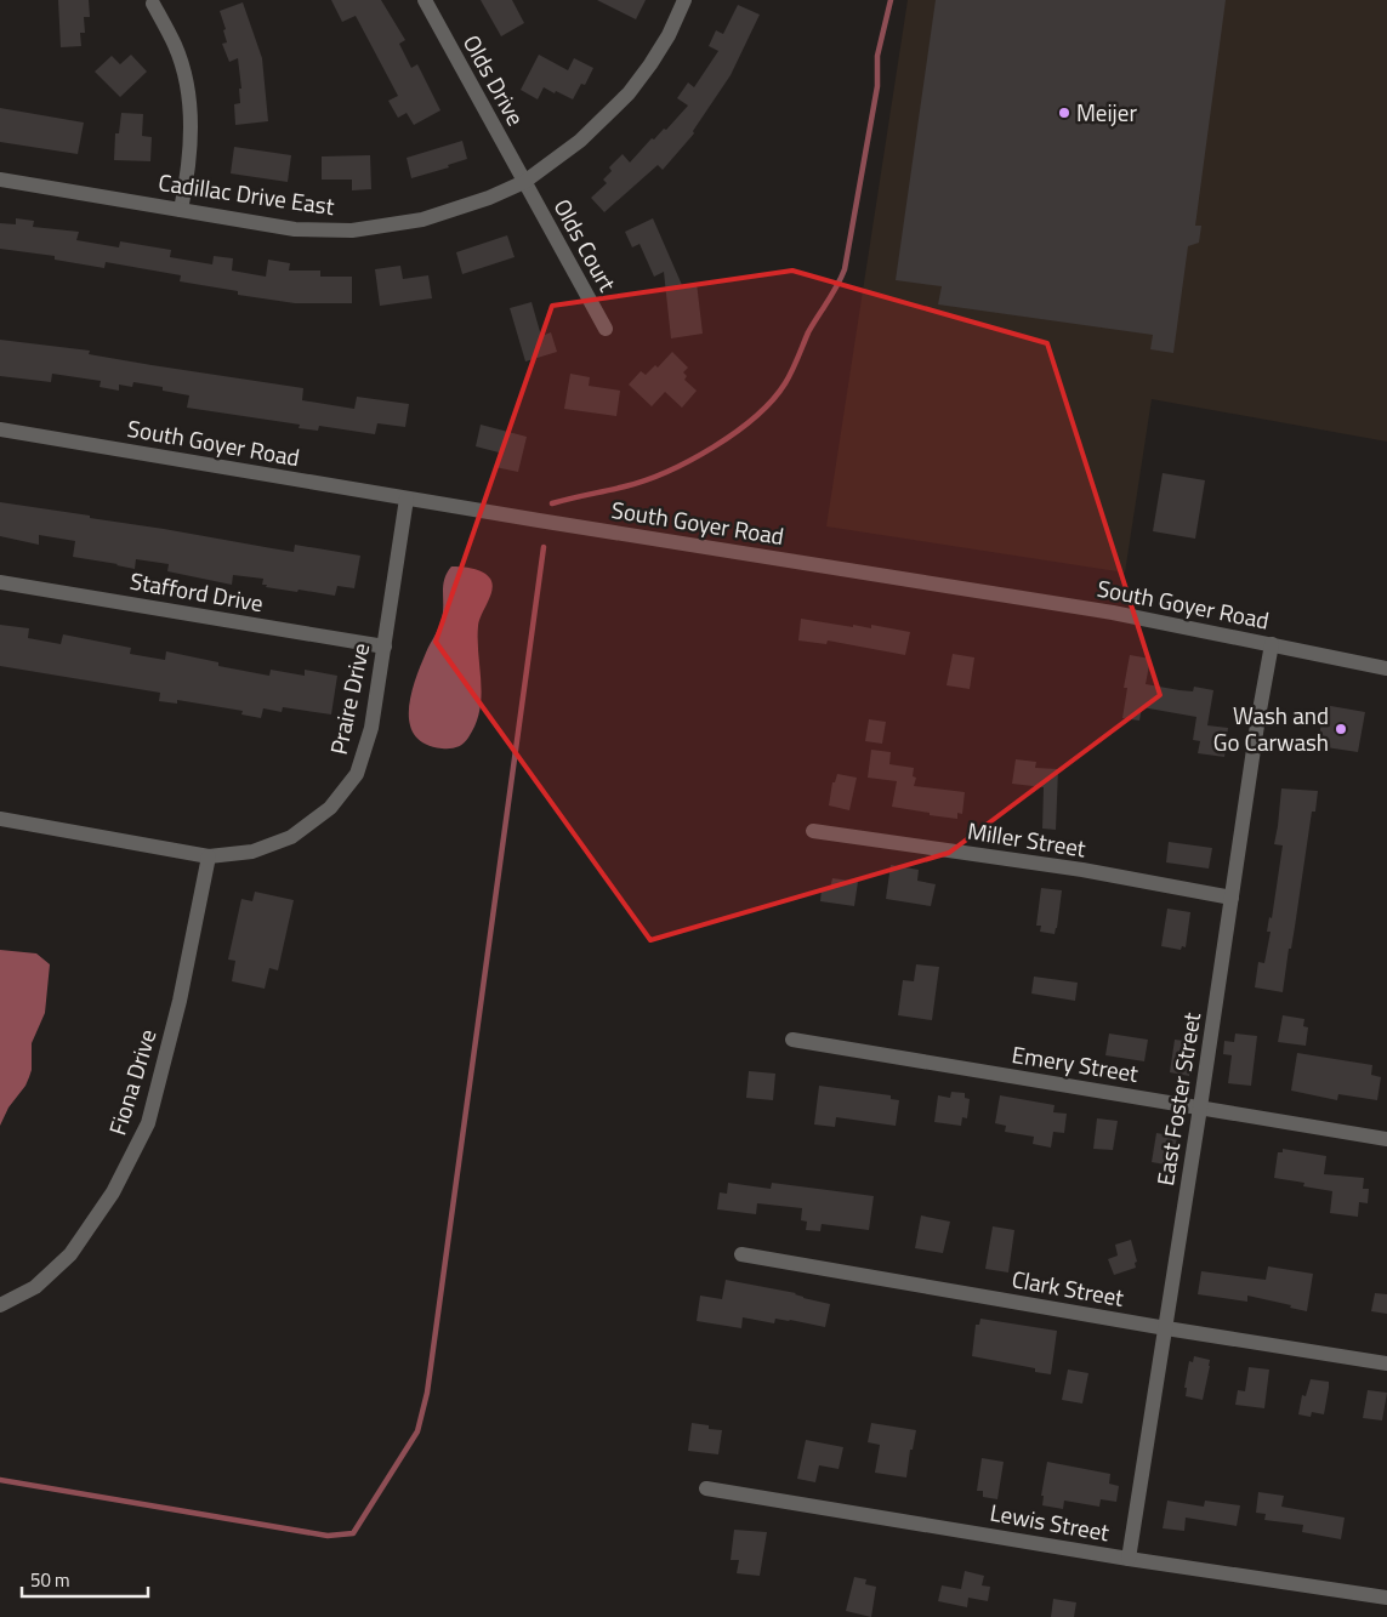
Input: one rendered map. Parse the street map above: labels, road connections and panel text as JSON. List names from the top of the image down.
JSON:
{
  "streets": {
    "street": [
      "Olds Drive",
      "Cadillac Drive East",
      "Olds Court",
      "South Goyer Road",
      "Stafford Drive",
      "Praire Drive",
      "Miller Street",
      "Emery Street",
      "Fiona Drive",
      "East Foster Street",
      "Clark Street",
      "Lewis Street"
    ]
  },
  "crossings": [
    ["Olds Drive", "Cadillac Drive East"],
    ["Olds Drive", "Olds Court"],
    ["Cadillac Drive East", "Olds Court"],
    ["South Goyer Road", "Praire Drive"],
    ["South Goyer Road", "East Foster Street"],
    ["Stafford Drive", "Praire Drive"],
    ["Praire Drive", "Fiona Drive"],
    ["Miller Street", "East Foster Street"],
    ["Emery Street", "East Foster Street"],
    ["East Foster Street", "Clark Street"],
    ["East Foster Street", "Lewis Street"]
  ],
  "places": ["Meijer", "Wash and Go Carwash"],
  "scale_bar": "50 m"
}
